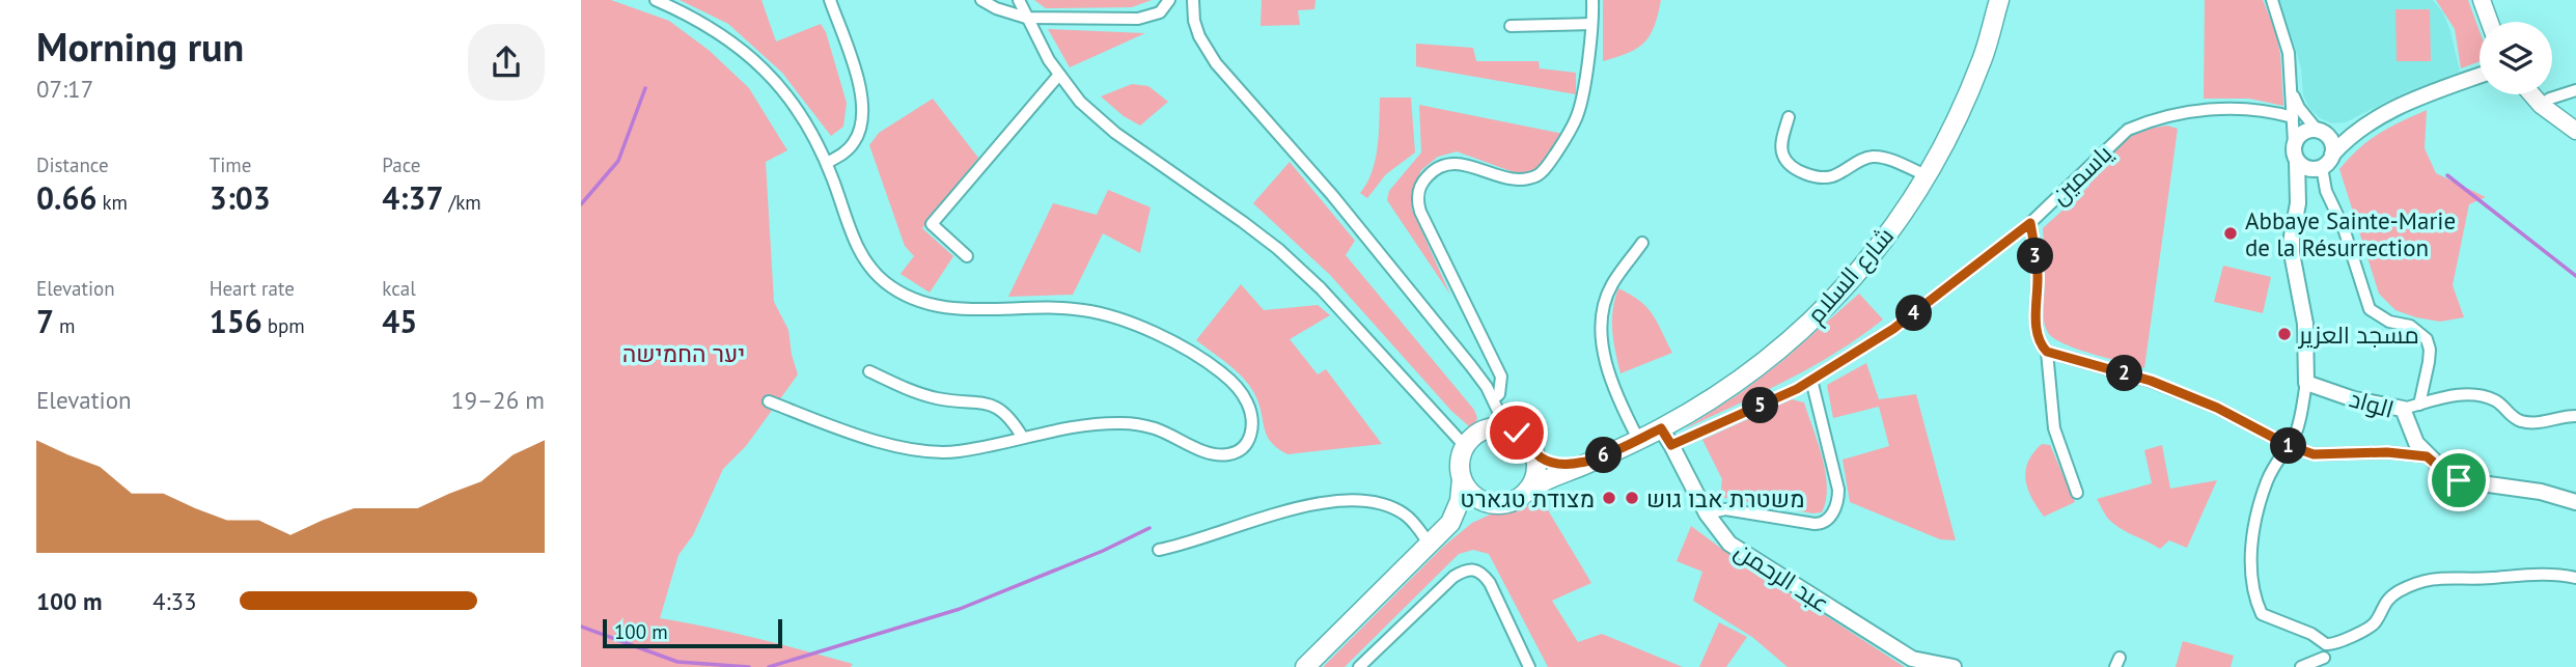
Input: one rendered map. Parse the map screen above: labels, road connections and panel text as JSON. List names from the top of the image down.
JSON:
{
  "streets": {
    "main road": ["شارع السلام"],
    "street": ["ياسمين", "الواد", "عبد الرحمن"]
  },
  "crossings": [
    ["ياسمين", "عبد الرحمن"],
    ["شارع السلام", "عبد الرحمن"]
  ],
  "parks": ["יער החמישה"],
  "places": [
    "Abbaye Sainte-Marie de la Résurrection",
    "مسجد العزير",
    "מצודת טגארט",
    "משטרת אבו גוש"
  ],
  "scale_bar": "100 m",
  "page": {
    "heading": ["Morning run", "07:17"],
    "stats": [
      ["Distance", "0.66 km"],
      ["Time", "3:03"],
      ["Pace", "4:37 /km"],
      ["Elevation", "7 m"],
      ["Heart rate", "156 bpm"],
      ["kcal", "45"]
    ],
    "pins": [
      "3",
      "4",
      "2",
      "5",
      "1",
      "6"
    ],
    "chart": ["Elevation", "19–26 m"],
    "list": [
      {
        "name": "100 m",
        "note": "4:33"
      }
    ],
    "scale": "100 m"
  }
}
